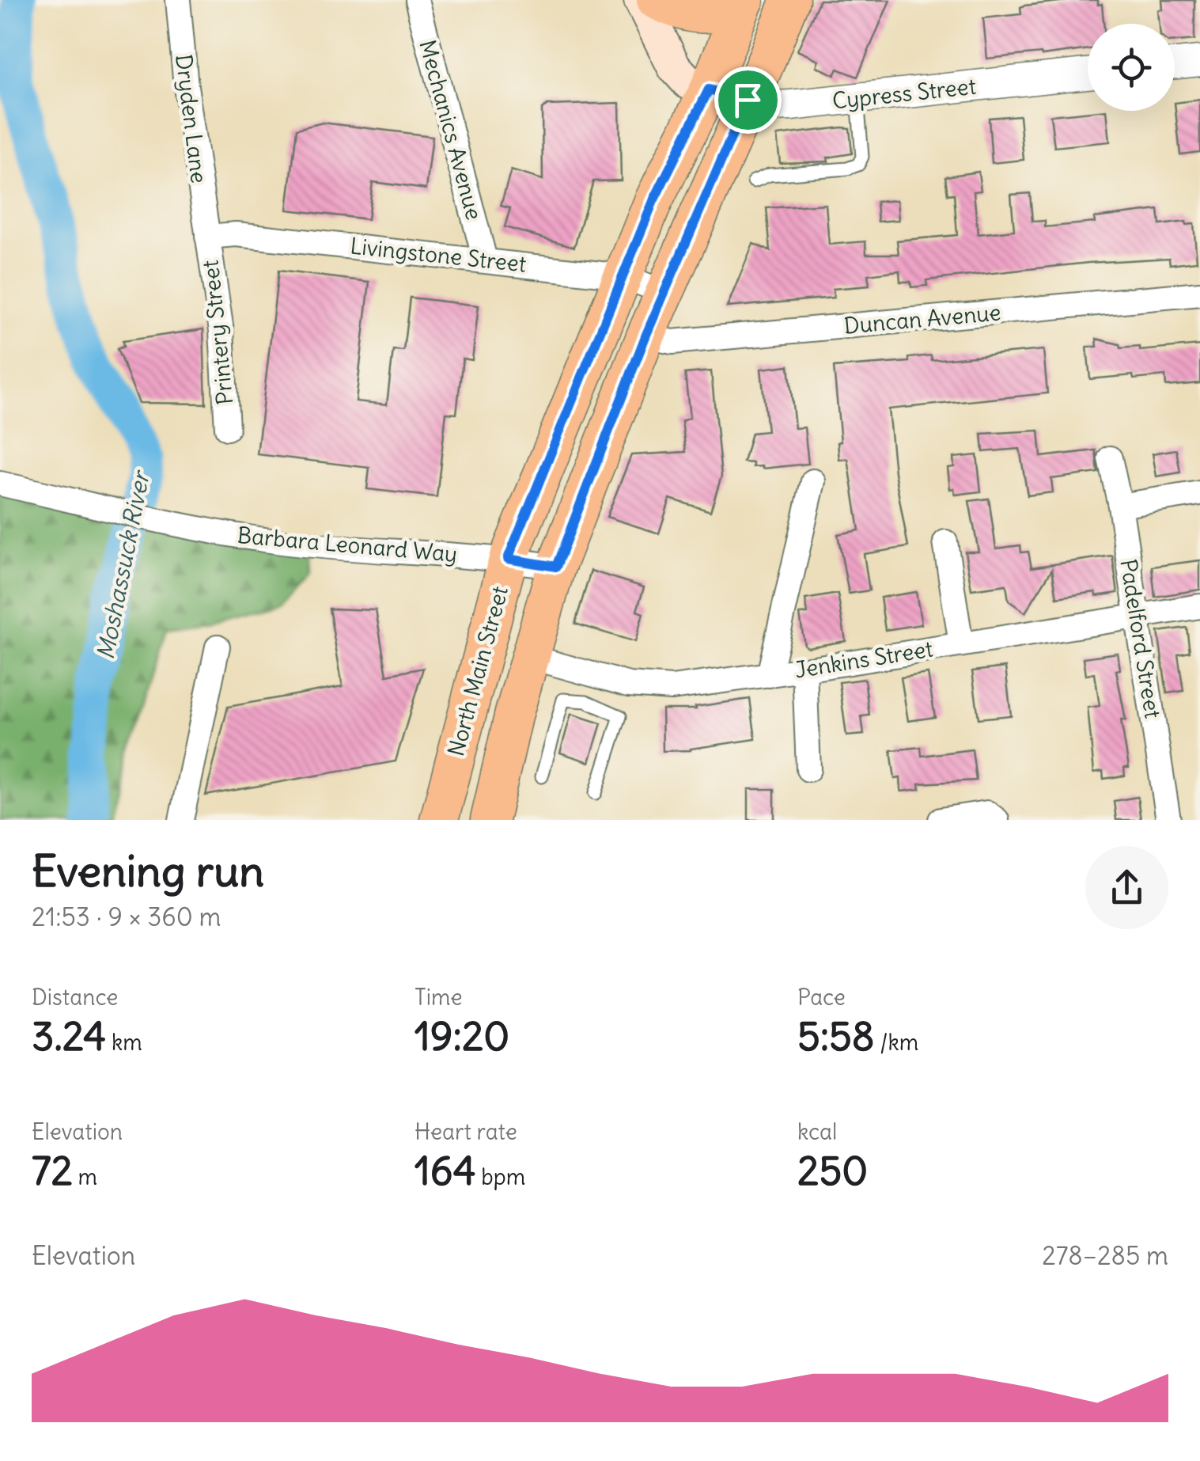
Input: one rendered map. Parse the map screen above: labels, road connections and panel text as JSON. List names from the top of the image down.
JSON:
{
  "streets": {
    "main road": ["North Main Street"],
    "street": [
      "Cypress Street",
      "Dryden Lane",
      "Mechanics Avenue",
      "Livingstone Street",
      "Duncan Avenue",
      "Printery Street",
      "Barbara Leonard Way",
      "Padelford Street",
      "Jenkins Street"
    ]
  },
  "crossings": [
    ["Cypress Street", "North Main Street"],
    ["Dryden Lane", "Livingstone Street"],
    ["Dryden Lane", "Printery Street"],
    ["Mechanics Avenue", "Livingstone Street"],
    ["Livingstone Street", "Printery Street"],
    ["Livingstone Street", "North Main Street"],
    ["Barbara Leonard Way", "North Main Street"],
    ["Padelford Street", "Jenkins Street"]
  ],
  "water": ["Moshassuck River"],
  "page": {
    "heading": ["Evening run", "21:53 · 9 × 360 m"],
    "stats": [
      ["Distance", "3.24 km"],
      ["Time", "19:20"],
      ["Pace", "5:58 /km"],
      ["Elevation", "72 m"],
      ["Heart rate", "164 bpm"],
      ["kcal", "250"]
    ],
    "chart": ["Elevation", "278–285 m"]
  }
}
